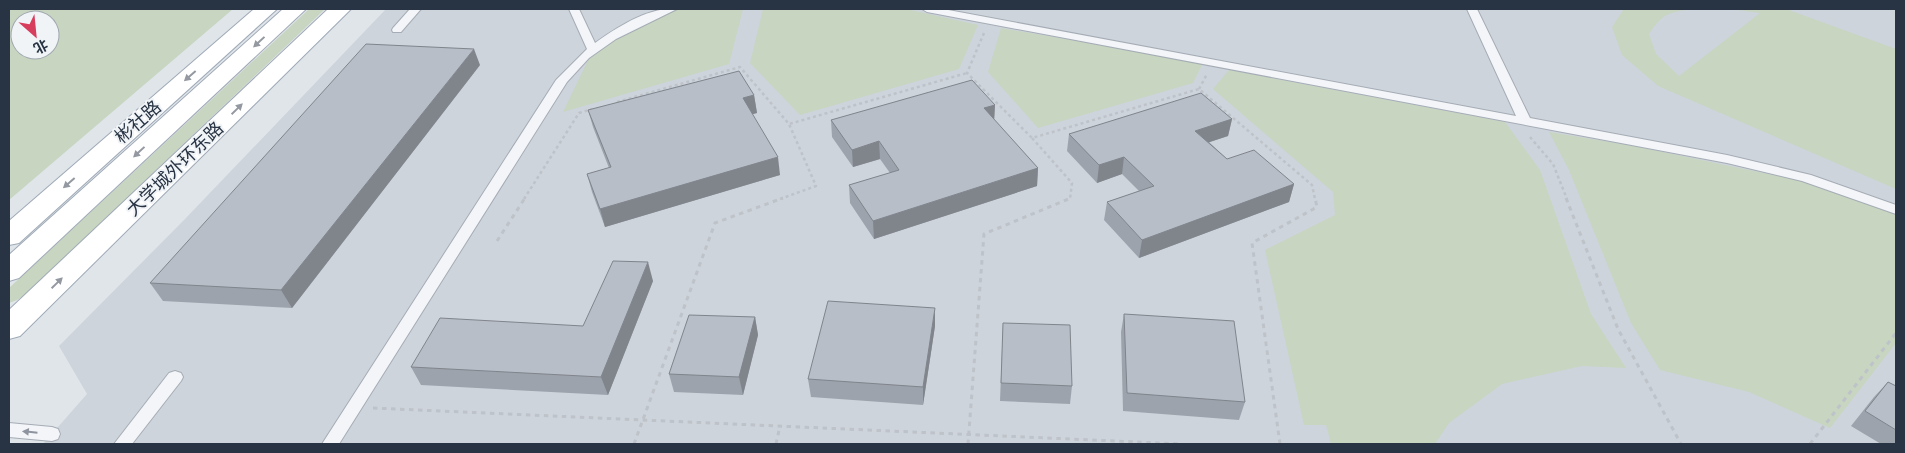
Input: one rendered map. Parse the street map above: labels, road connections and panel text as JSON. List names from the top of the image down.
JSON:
{
  "streets": {
    "main road": ["彬社路", "大学城外环东路"]
  },
  "one_way": ["彬社路"],
  "north": "bottom right"
}
